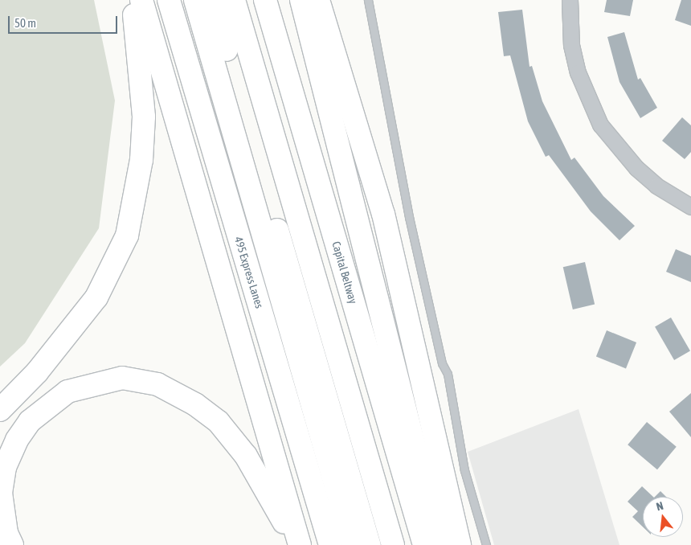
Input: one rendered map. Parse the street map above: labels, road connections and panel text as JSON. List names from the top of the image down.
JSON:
{
  "streets": {
    "highway": ["495 Express Lanes", "Capital Beltway"]
  },
  "scale_bar": "50 m",
  "north": "top"
}
